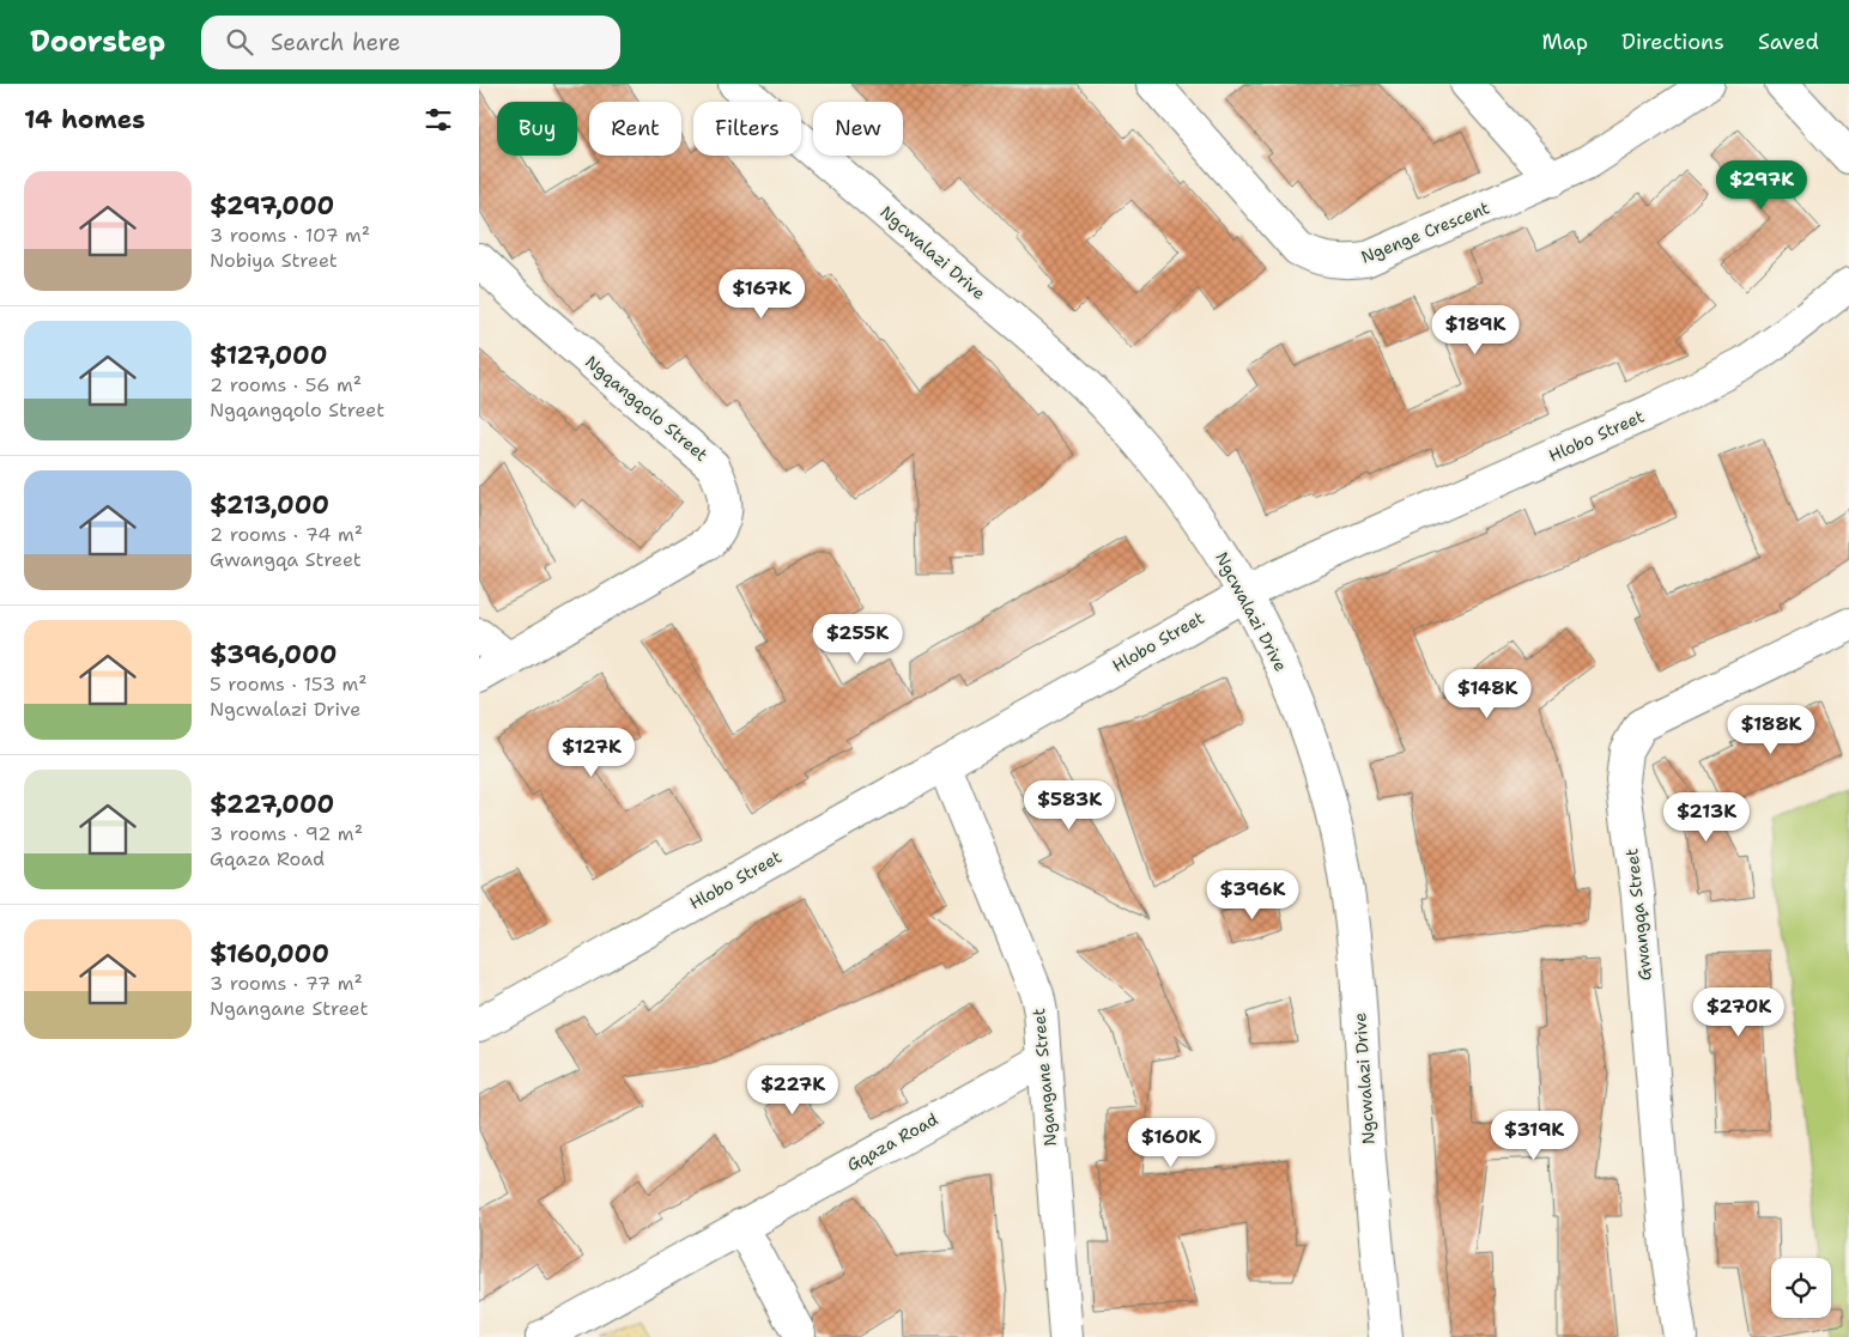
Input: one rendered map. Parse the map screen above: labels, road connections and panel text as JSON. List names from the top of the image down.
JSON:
{
  "streets": {
    "street": [
      "Ngenge Crescent",
      "Ngcwalazi Drive",
      "Ngqangqolo Street",
      "Hlobo Street",
      "Gwangqa Street",
      "Ngangane Street",
      "Gqaza Road"
    ]
  },
  "crossings": [
    ["Ngcwalazi Drive", "Hlobo Street"],
    ["Hlobo Street", "Ngangane Street"],
    ["Ngangane Street", "Gqaza Road"]
  ],
  "page": {
    "header": "Doorstep",
    "search": "Search here",
    "nav": ["Map", "Directions", "Saved"],
    "heading": "14 homes",
    "chip": [
      "Buy",
      "Rent",
      "Filters",
      "New"
    ],
    "list": [
      {
        "name": "$297,000",
        "note": "3 rooms · 107 m² · Nobiya Street"
      },
      {
        "name": "$127,000",
        "note": "2 rooms · 56 m² · Ngqangqolo Street"
      },
      {
        "name": "$213,000",
        "note": "2 rooms · 74 m² · Gwangqa Street"
      },
      {
        "name": "$396,000",
        "note": "5 rooms · 153 m² · Ngcwalazi Drive"
      },
      {
        "name": "$227,000",
        "note": "3 rooms · 92 m² · Gqaza Road"
      },
      {
        "name": "$160,000",
        "note": "3 rooms · 77 m² · Ngangane Street"
      }
    ],
    "price": [
      "$297K",
      "$167K",
      "$189K",
      "$255K",
      "$148K",
      "$188K",
      "$127K",
      "$583K",
      "$213K",
      "$396K",
      "$270K",
      "$227K",
      "$319K",
      "$160K"
    ]
  }
}
